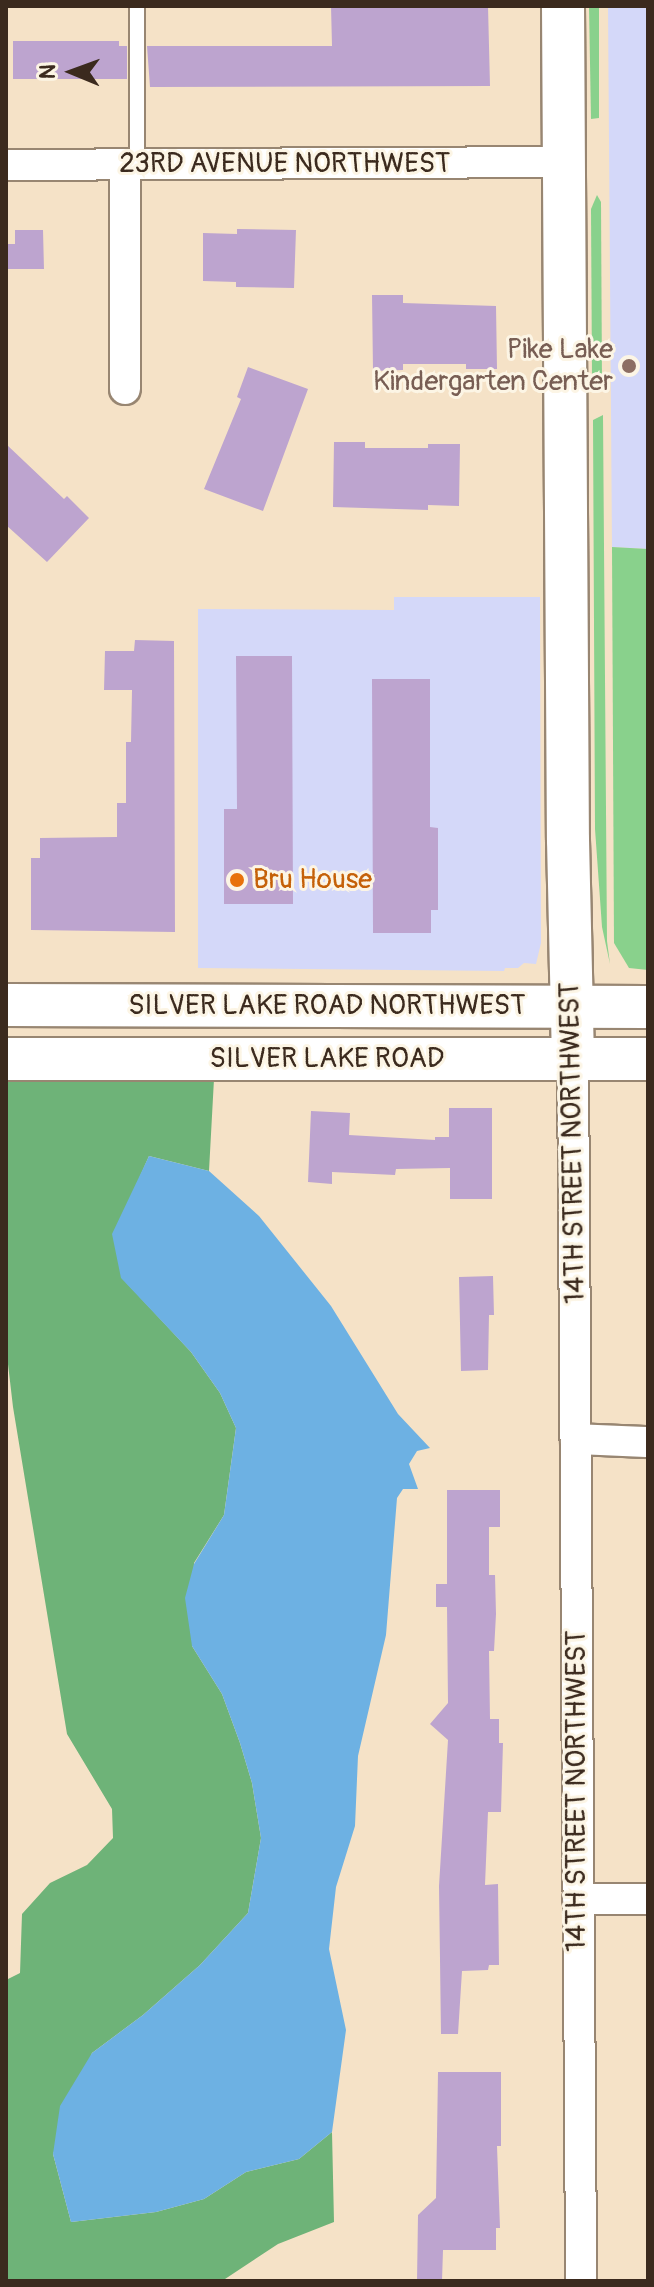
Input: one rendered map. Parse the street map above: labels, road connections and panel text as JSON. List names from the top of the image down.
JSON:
{
  "streets": {
    "main road": ["SILVER LAKE ROAD NORTHWEST", "SILVER LAKE ROAD", "14TH STREET NORTHWEST"],
    "street": ["23RD AVENUE NORTHWEST"]
  },
  "crossings": [
    ["23RD AVENUE NORTHWEST", "14TH STREET NORTHWEST"],
    ["SILVER LAKE ROAD NORTHWEST", "14TH STREET NORTHWEST"],
    ["SILVER LAKE ROAD", "14TH STREET NORTHWEST"]
  ],
  "places": ["Pike Lake Kindergarten Center", "Bru House"],
  "north": "left"
}
